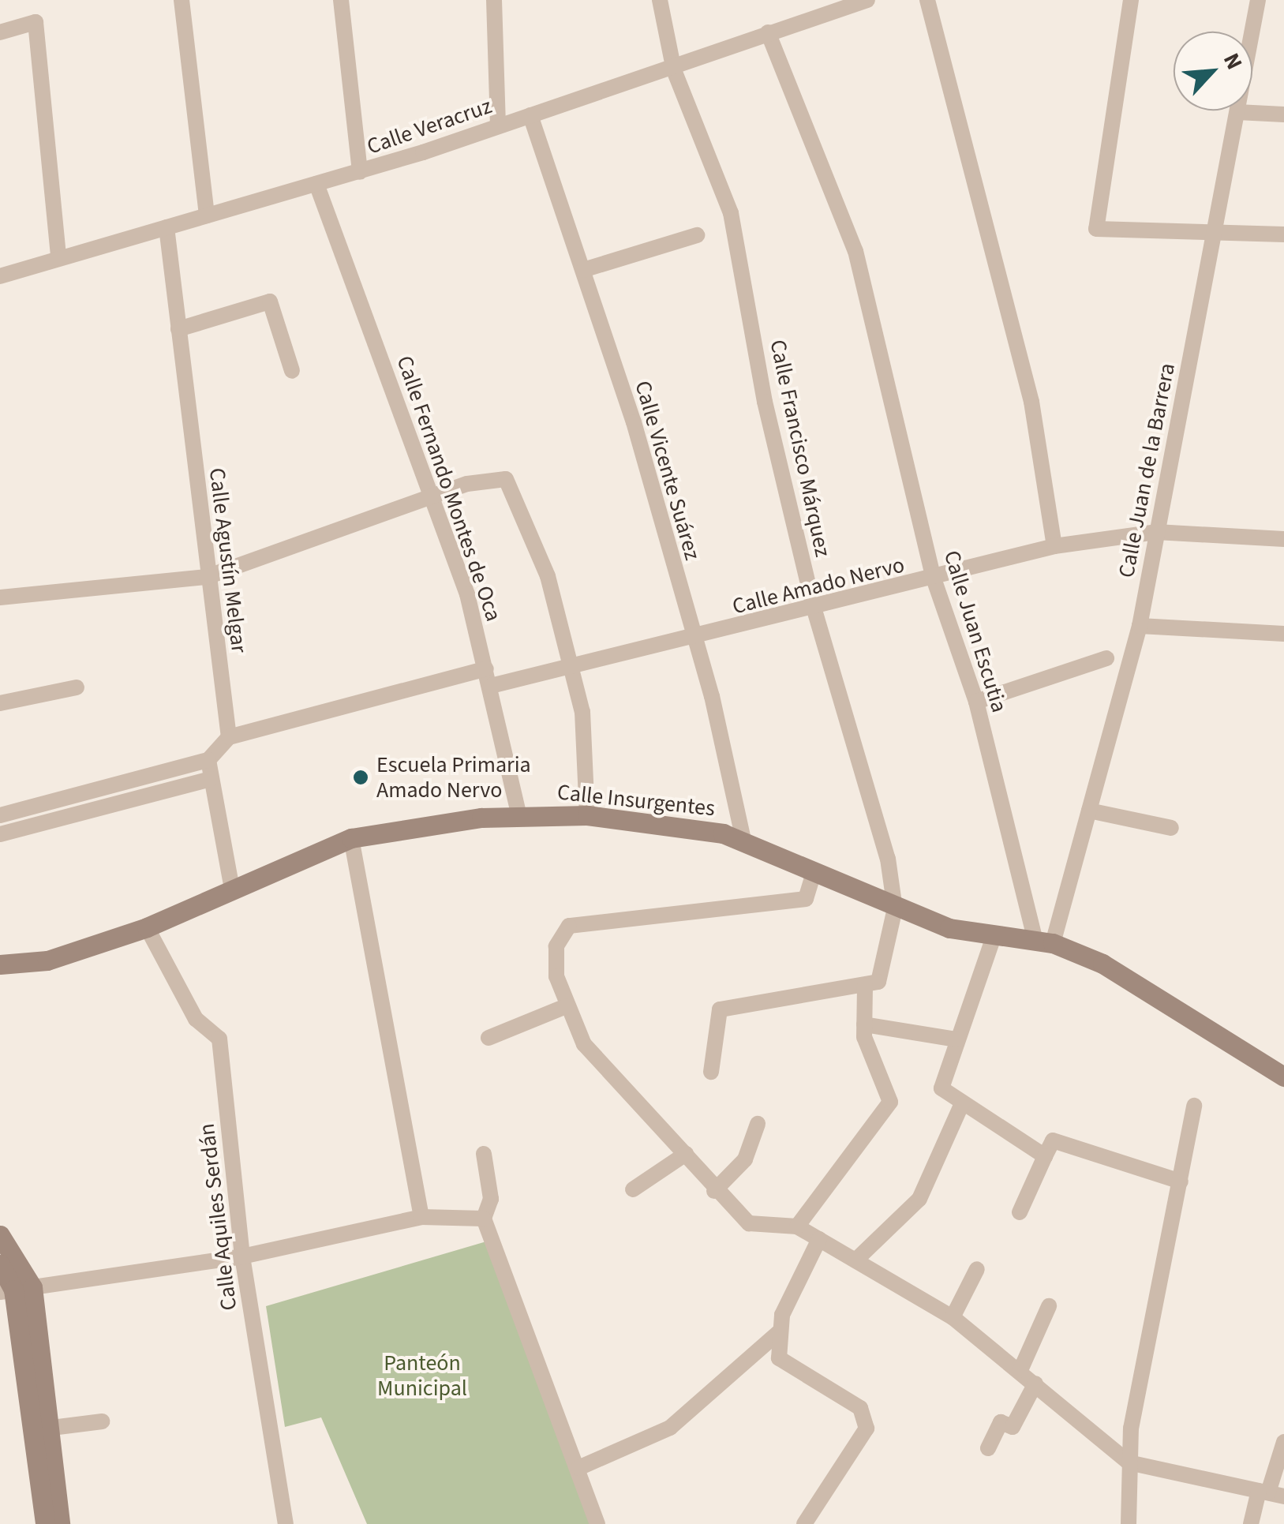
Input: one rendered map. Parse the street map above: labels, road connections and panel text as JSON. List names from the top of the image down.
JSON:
{
  "streets": {
    "main road": ["Calle Insurgentes"],
    "street": [
      "Calle Veracruz",
      "Calle Francisco Márquez",
      "Calle Vicente Suárez",
      "Calle Juan de la Barrera",
      "Calle Fernando Montes de Oca",
      "Calle Agustín Melgar",
      "Calle Amado Nervo",
      "Calle Juan Escutia",
      "Calle Aquiles Serdán"
    ]
  },
  "crossings": [
    ["Calle Veracruz", "Calle Francisco Márquez"],
    ["Calle Veracruz", "Calle Vicente Suárez"],
    ["Calle Veracruz", "Calle Fernando Montes de Oca"],
    ["Calle Veracruz", "Calle Agustín Melgar"],
    ["Calle Veracruz", "Calle Juan Escutia"],
    ["Calle Francisco Márquez", "Calle Amado Nervo"],
    ["Calle Francisco Márquez", "Calle Insurgentes"],
    ["Calle Vicente Suárez", "Calle Amado Nervo"],
    ["Calle Vicente Suárez", "Calle Insurgentes"],
    ["Calle Juan de la Barrera", "Calle Amado Nervo"],
    ["Calle Juan de la Barrera", "Calle Juan Escutia"],
    ["Calle Juan de la Barrera", "Calle Insurgentes"],
    ["Calle Fernando Montes de Oca", "Calle Amado Nervo"],
    ["Calle Fernando Montes de Oca", "Calle Insurgentes"],
    ["Calle Amado Nervo", "Calle Juan Escutia"],
    ["Calle Juan Escutia", "Calle Insurgentes"],
    ["Calle Insurgentes", "Calle Aquiles Serdán"]
  ],
  "parks": ["Panteón Municipal"],
  "places": ["Escuela Primaria Amado Nervo"],
  "north": "top right"
}
